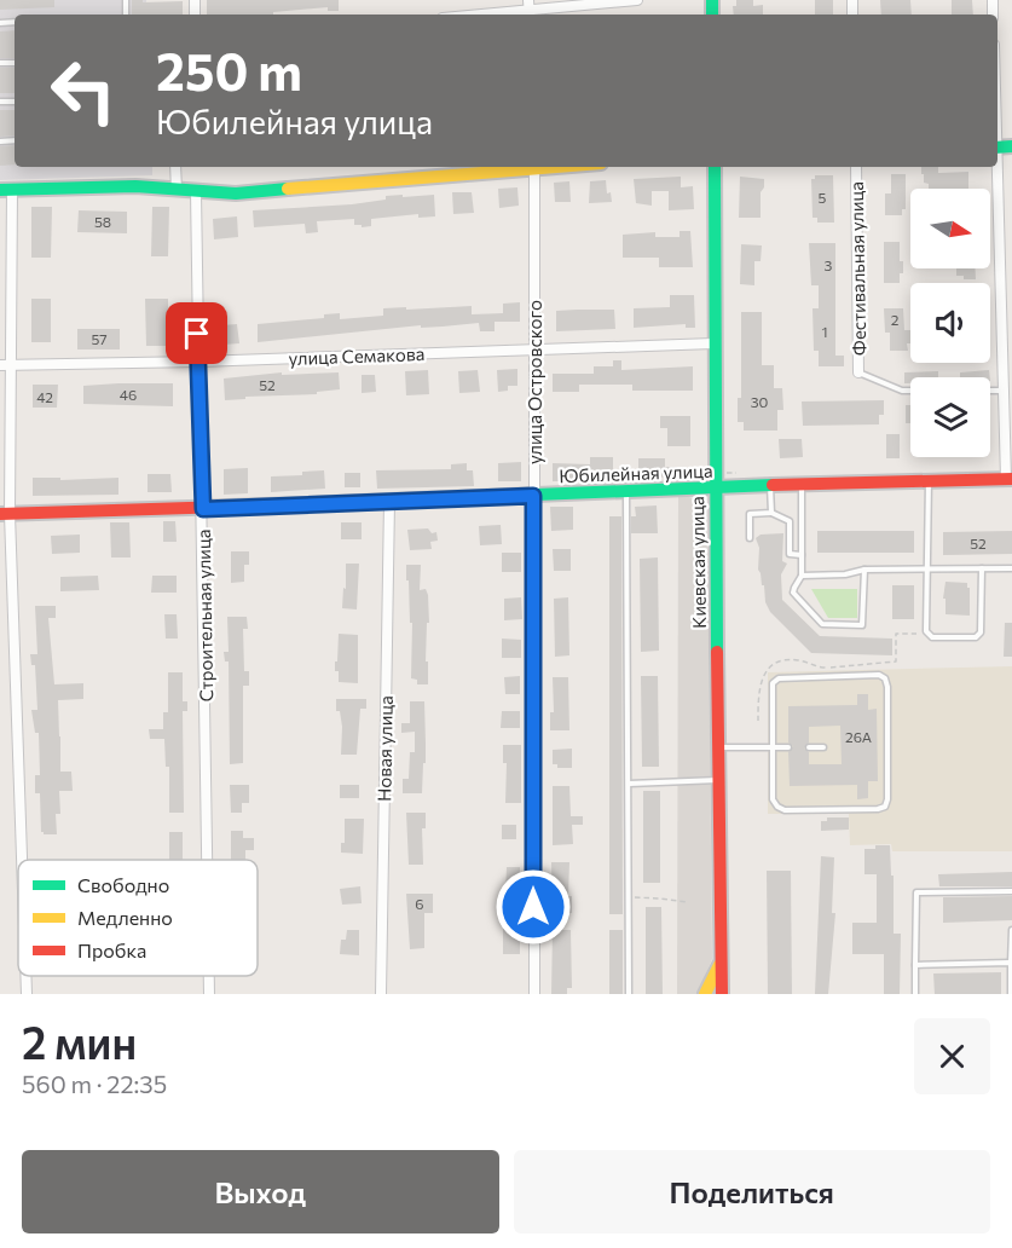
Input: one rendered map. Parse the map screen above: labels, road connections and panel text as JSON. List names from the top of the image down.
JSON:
{
  "streets": {
    "street": [
      "Фестивальная улица",
      "улица Семакова",
      "улица Островского",
      "Юбилейная улица",
      "Киевская улица",
      "Строительная улица",
      "Новая улица"
    ]
  },
  "crossings": [
    ["улица Семакова", "улица Островского"],
    ["улица Семакова", "Киевская улица"],
    ["улица Семакова", "Строительная улица"],
    ["улица Островского", "Юбилейная улица"],
    ["Юбилейная улица", "Киевская улица"],
    ["Юбилейная улица", "Строительная улица"],
    ["Юбилейная улица", "Новая улица"]
  ],
  "house_numbers": [
    "5",
    "58",
    "3",
    "2",
    "1",
    "57",
    "52",
    "46",
    "42",
    "30",
    "52",
    "26А",
    "6"
  ],
  "legend": ["Свободно", "Медленно", "Пробка"],
  "north": "right",
  "page": {
    "turn": ["250 m", "Юбилейная улица"],
    "heading": ["2 мин", "560 m · 22:35"],
    "buttons": ["Выход", "Поделиться"]
  }
}
